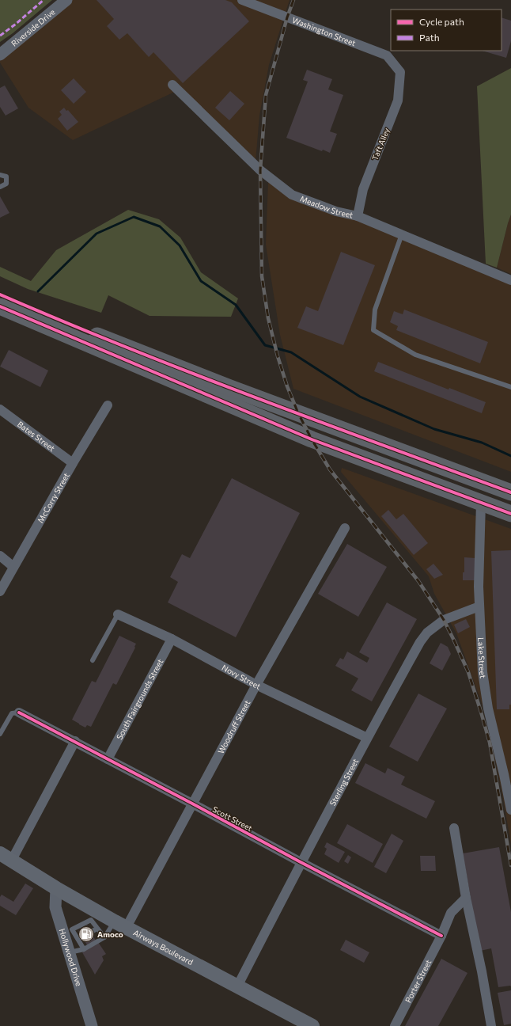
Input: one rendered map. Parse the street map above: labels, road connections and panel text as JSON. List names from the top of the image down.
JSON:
{
  "streets": {
    "main road": ["Airways Boulevard"],
    "street": [
      "Riverside Drive",
      "Washington Street",
      "Taft Alley",
      "Meadow Street",
      "Bates Street",
      "McCorry Street",
      "Lake Street",
      "Novy Street",
      "South Fairgrounds Street",
      "Woodruff Street",
      "Sterling Street",
      "Scott Street",
      "Hollywood Drive",
      "Porter Street"
    ]
  },
  "crossings": [
    ["Washington Street", "Taft Alley"],
    ["Taft Alley", "Meadow Street"],
    ["Bates Street", "McCorry Street"],
    ["Lake Street", "Sterling Street"],
    ["Novy Street", "South Fairgrounds Street"],
    ["Novy Street", "Woodruff Street"],
    ["Novy Street", "Sterling Street"],
    ["South Fairgrounds Street", "Scott Street"],
    ["Woodruff Street", "Scott Street"],
    ["Woodruff Street", "Airways Boulevard"],
    ["Sterling Street", "Scott Street"],
    ["Sterling Street", "Airways Boulevard"],
    ["Scott Street", "Porter Street"],
    ["Airways Boulevard", "Hollywood Drive"]
  ],
  "places": {
    "fuel station": ["Amoco"]
  },
  "legend": ["Cycle path", "Path"]
}
